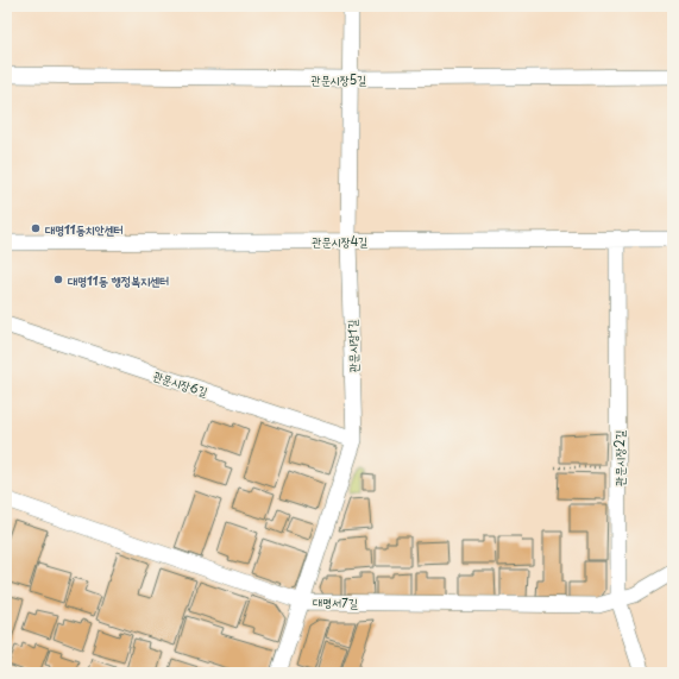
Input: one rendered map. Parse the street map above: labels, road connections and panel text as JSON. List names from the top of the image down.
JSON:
{
  "streets": {
    "street": [
      "관문시장5길",
      "관문시장4길",
      "관문시장1길",
      "관문시장6길",
      "관문시장2길",
      "대명서7길"
    ]
  },
  "crossings": [
    ["관문시장5길", "관문시장1길"],
    ["관문시장4길", "관문시장1길"],
    ["관문시장4길", "관문시장2길"],
    ["관문시장1길", "관문시장6길"],
    ["관문시장1길", "대명서7길"],
    ["관문시장2길", "대명서7길"]
  ],
  "places": ["대명11동치안센터", "대명11동 행정복지센터"]
}
